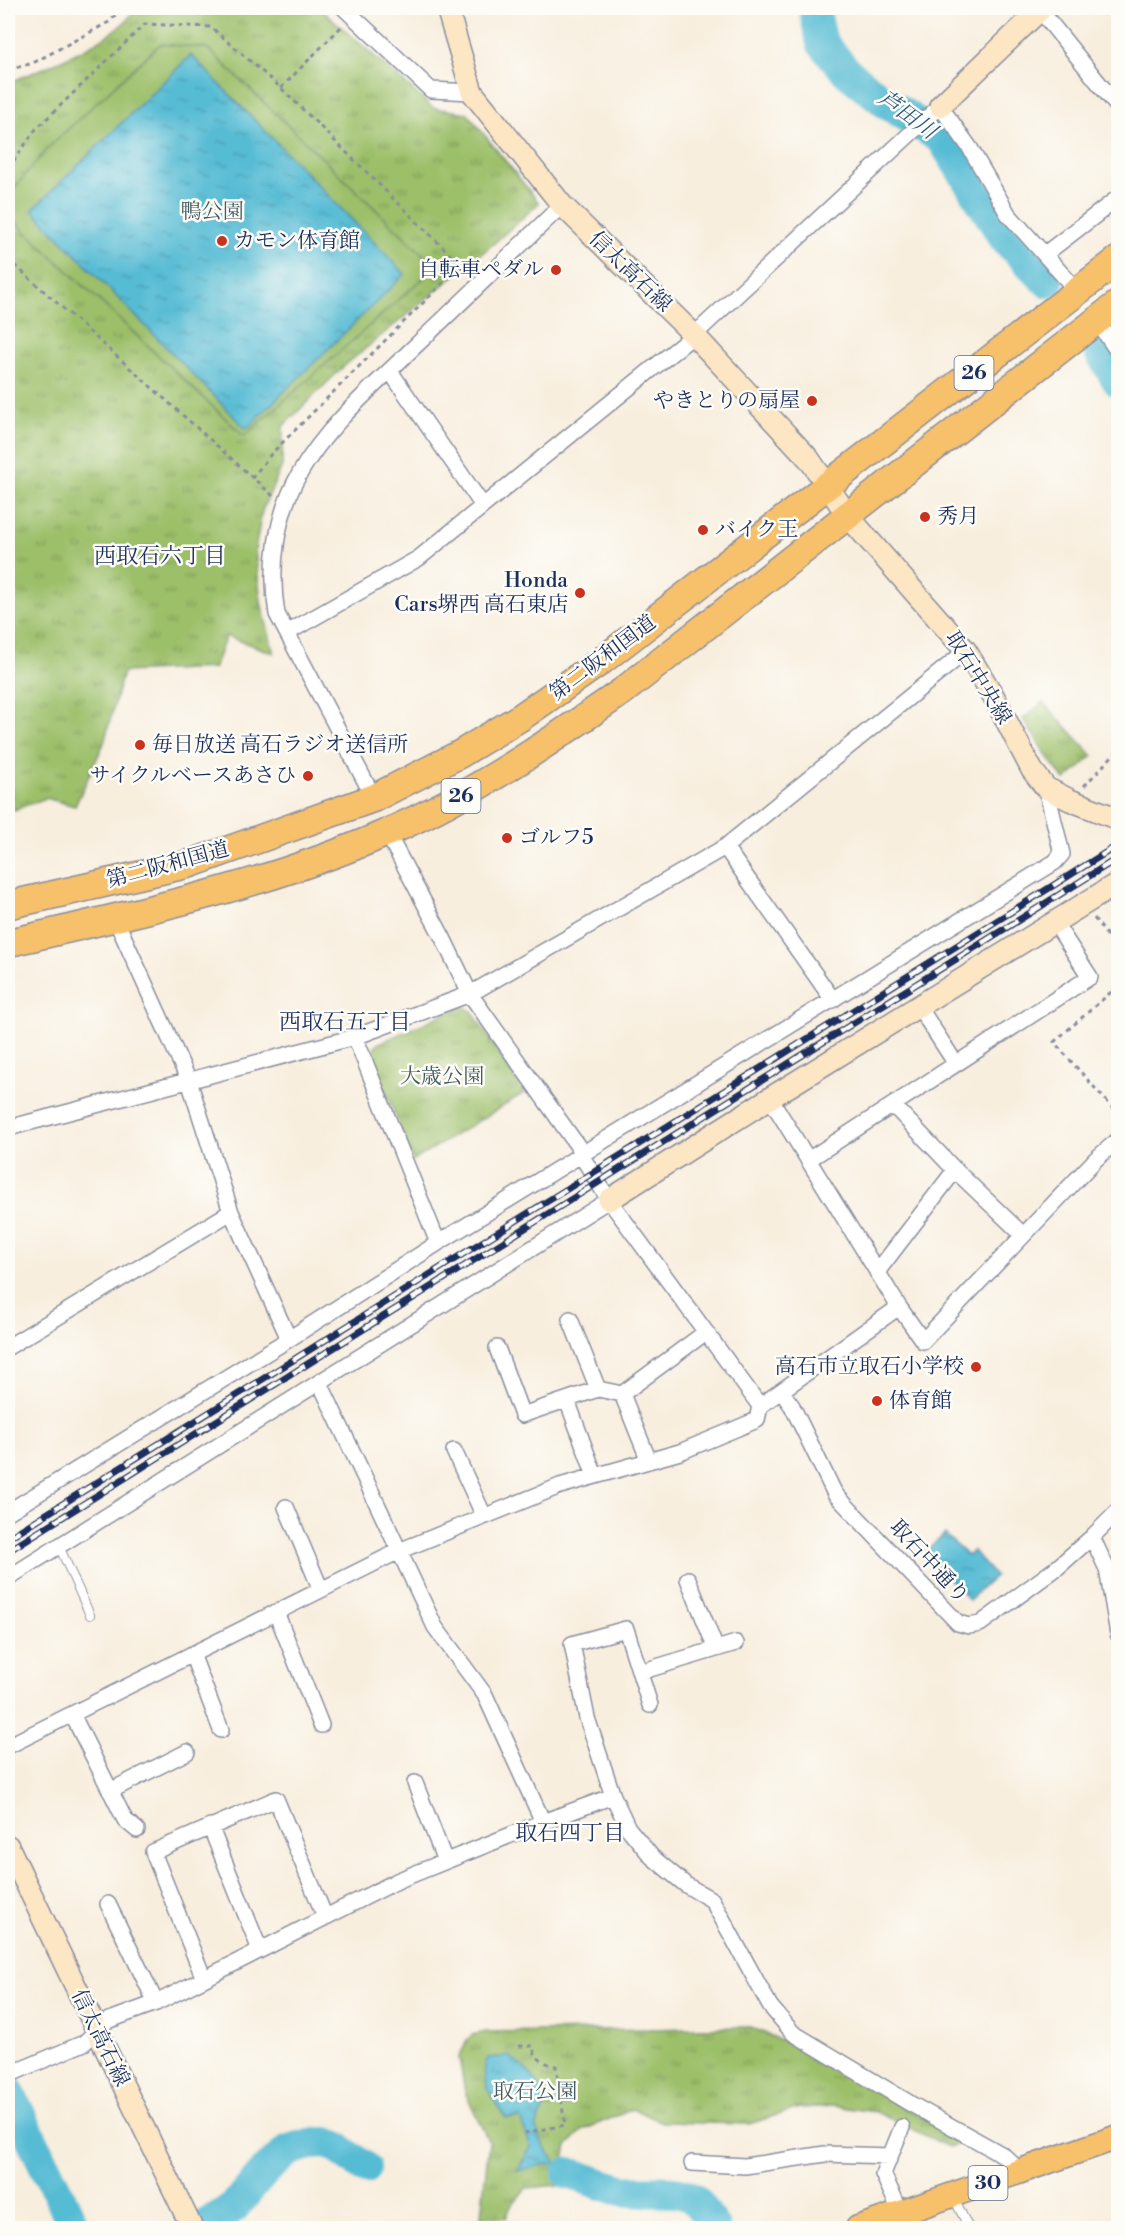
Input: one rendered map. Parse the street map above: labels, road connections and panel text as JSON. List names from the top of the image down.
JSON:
{
  "streets": {
    "highway": ["26", "第二阪和国道"],
    "main road": ["30"],
    "street": ["信太高石線", "取石中央線", "取石中通り"]
  },
  "crossings": [
    ["信太高石線", "第二阪和国道"],
    ["信太高石線", "取石中央線"],
    ["第二阪和国道", "取石中央線"]
  ],
  "districts": ["西取石六丁目", "西取石五丁目", "取石四丁目"],
  "water": ["芦田川"],
  "parks": ["鴨公園", "大歳公園", "取石公園"],
  "places": [
    "カモン体育館",
    "自転車ペダル",
    "やきとりの扇屋",
    "秀月",
    "バイク王",
    "Honda Cars堺西 高石東店",
    "毎日放送 高石ラジオ送信所",
    "サイクルベースあさひ",
    "ゴルフ5",
    "高石市立取石小学校",
    "体育館"
  ]
}
